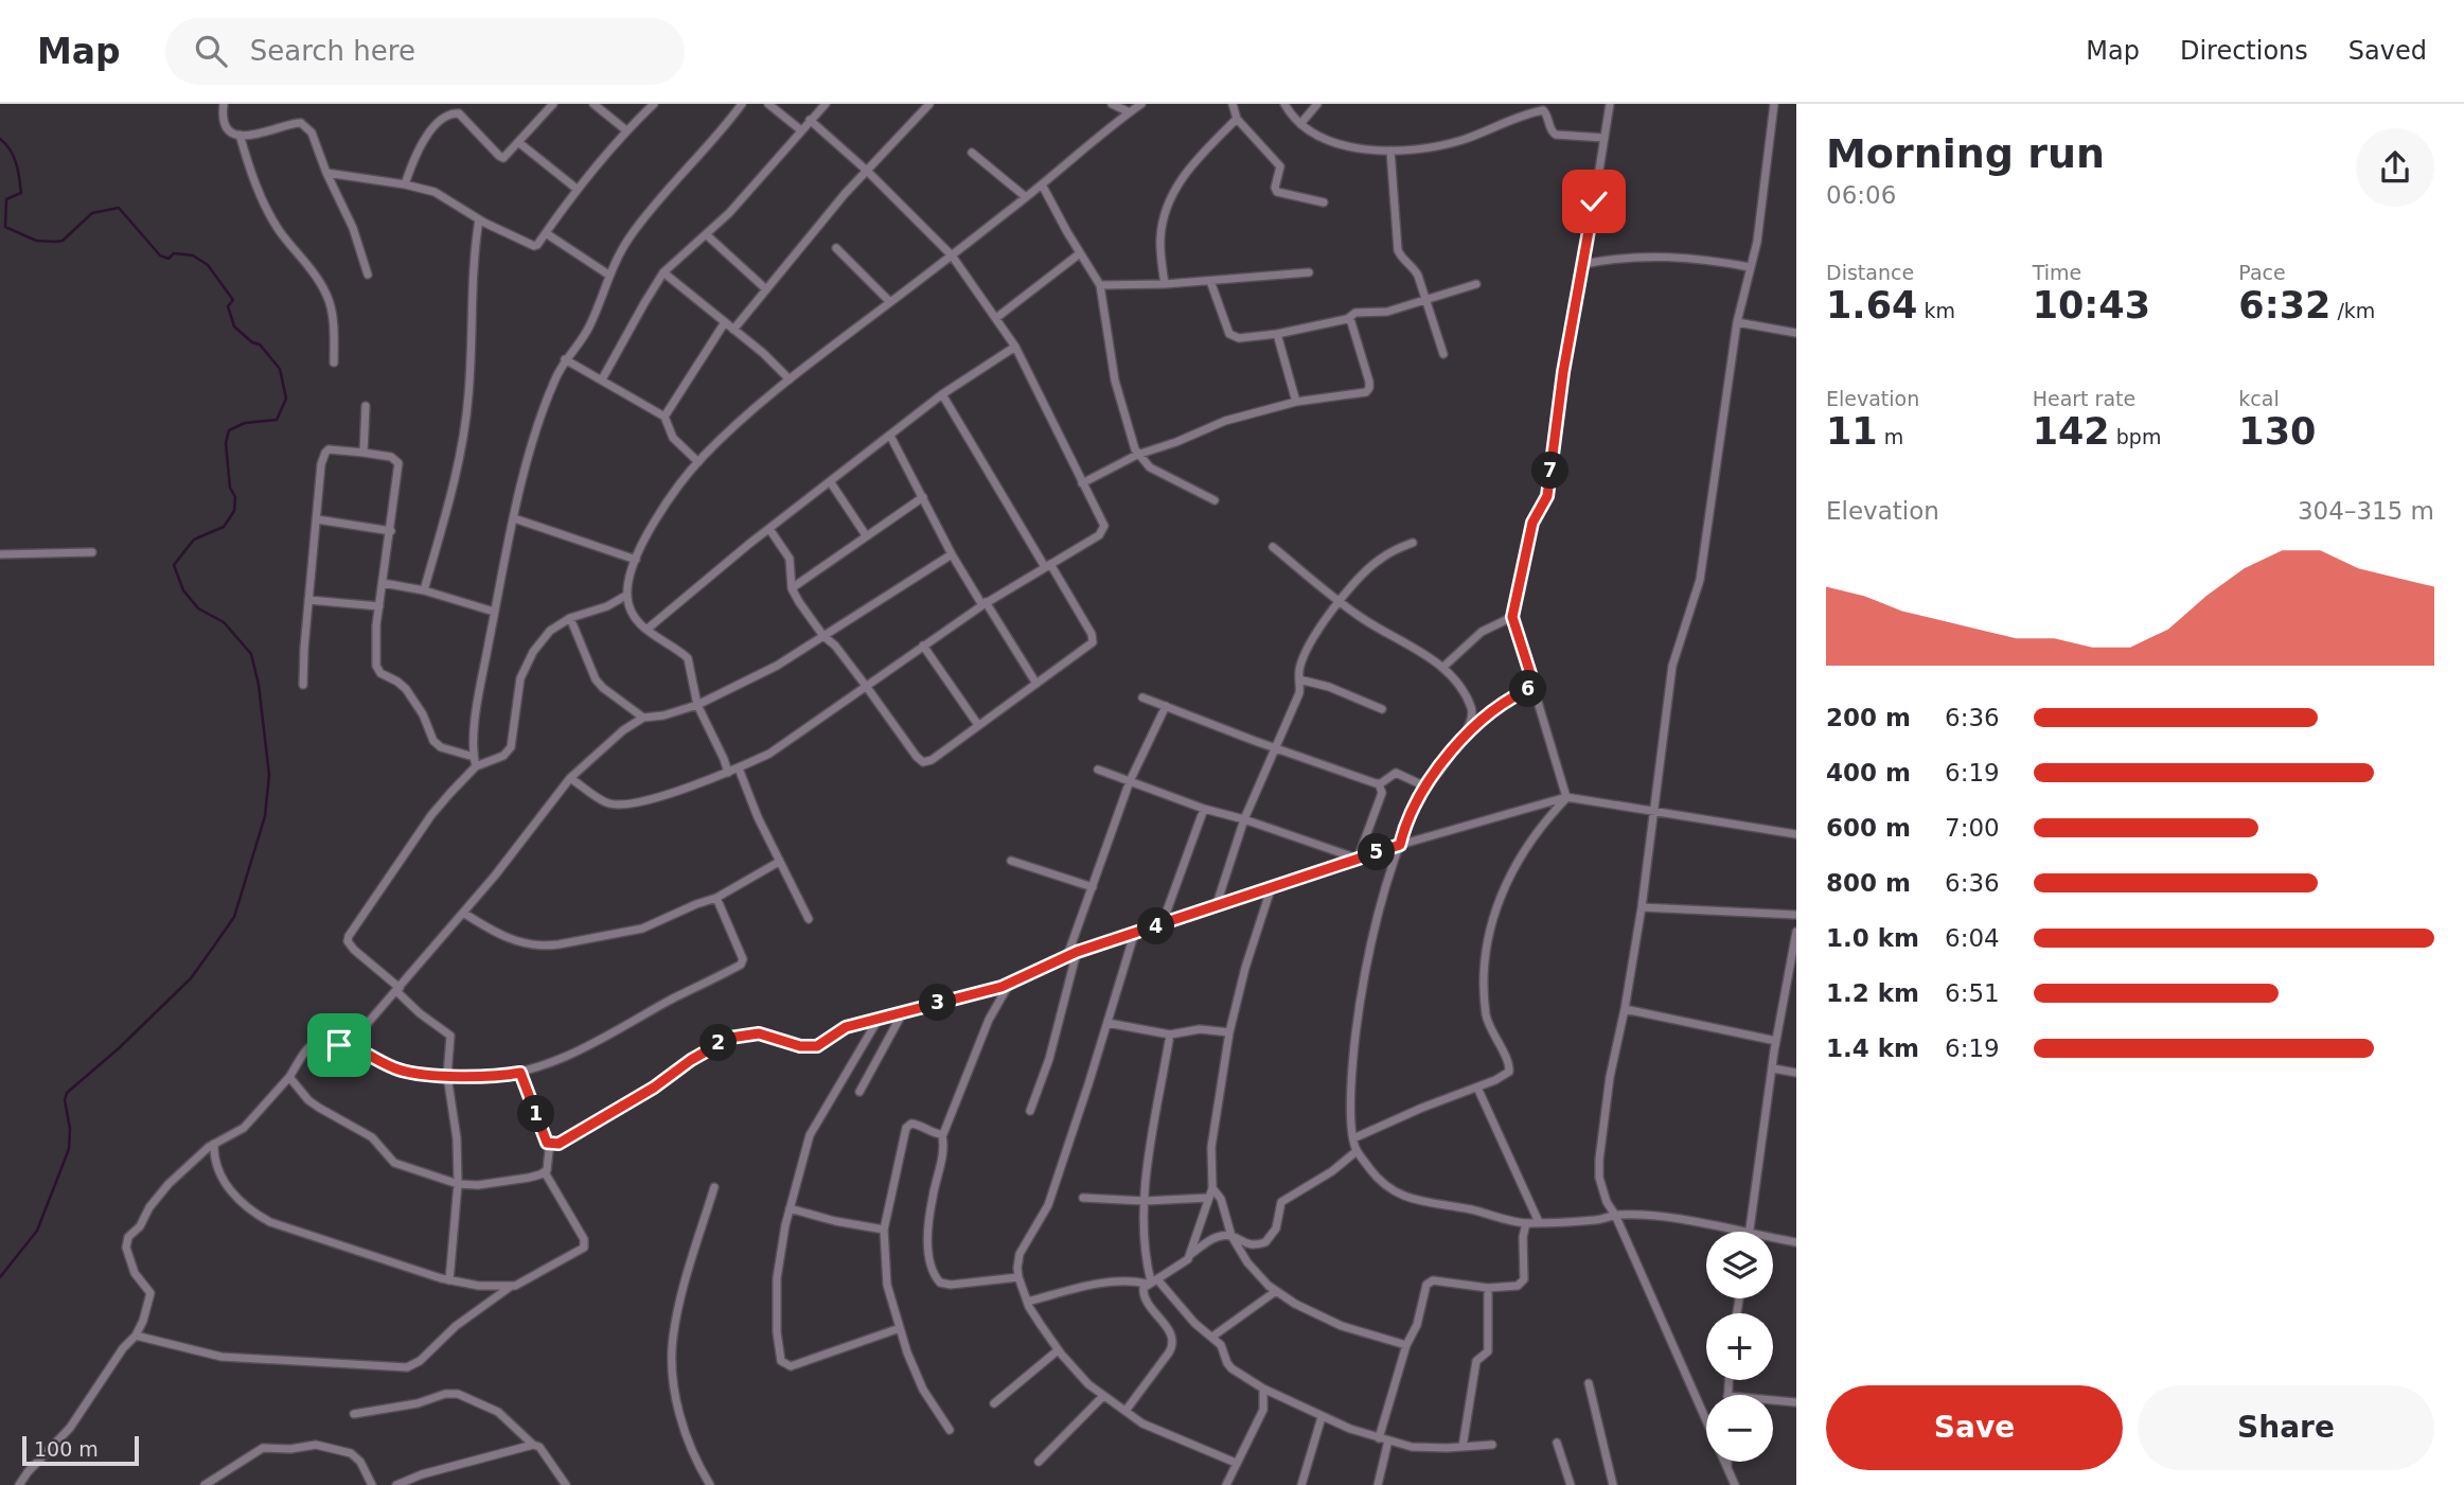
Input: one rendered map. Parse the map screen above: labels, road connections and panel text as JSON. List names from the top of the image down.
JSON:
{
  "scale_bar": "100 m",
  "page": {
    "header": "Map",
    "search": "Search here",
    "nav": ["Map", "Directions", "Saved"],
    "heading": ["Morning run", "06:06"],
    "stats": [
      ["Distance", "1.64 km"],
      ["Time", "10:43"],
      ["Pace", "6:32 /km"],
      ["Elevation", "11 m"],
      ["Heart rate", "142 bpm"],
      ["kcal", "130"]
    ],
    "pins": [
      "7",
      "6",
      "5",
      "4",
      "3",
      "2",
      "1"
    ],
    "chart": ["Elevation", "304–315 m"],
    "list": [
      {
        "name": "200 m",
        "note": "6:36"
      },
      {
        "name": "400 m",
        "note": "6:19"
      },
      {
        "name": "600 m",
        "note": "7:00"
      },
      {
        "name": "800 m",
        "note": "6:36"
      },
      {
        "name": "1.0 km",
        "note": "6:04"
      },
      {
        "name": "1.2 km",
        "note": "6:51"
      },
      {
        "name": "1.4 km",
        "note": "6:19"
      }
    ],
    "map_buttons": ["+", "−"],
    "buttons": ["Save", "Share"],
    "scale": "100 m"
  }
}
